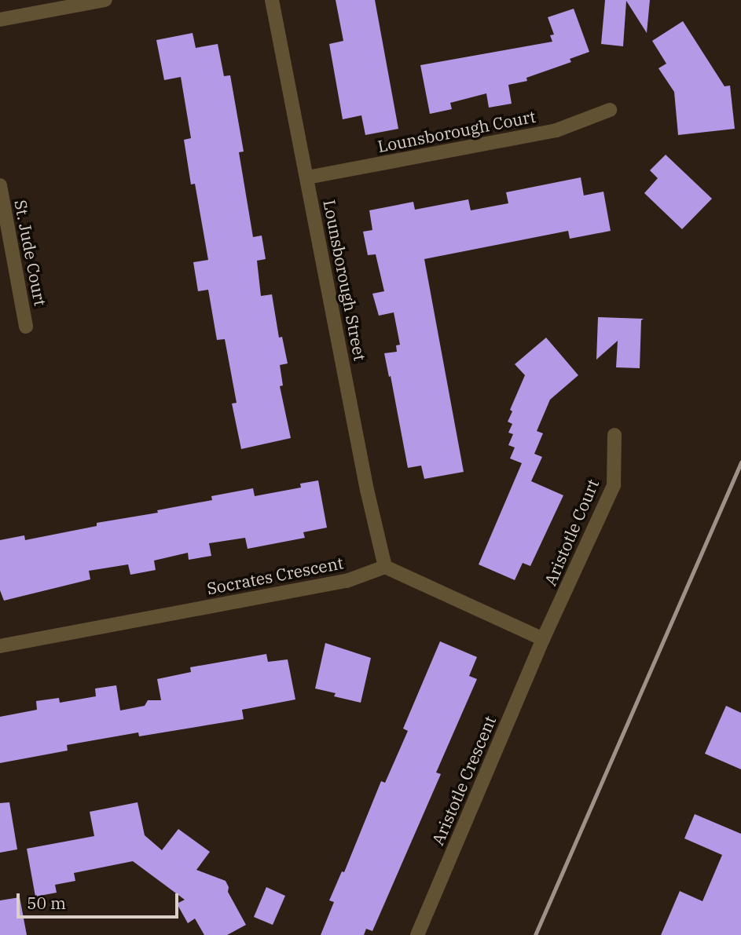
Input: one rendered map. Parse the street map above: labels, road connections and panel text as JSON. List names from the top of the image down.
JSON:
{
  "streets": {
    "street": [
      "Lounsborough Court",
      "St. Jude Court",
      "Lounsborough Street",
      "Aristotle Court",
      "Socrates Crescent",
      "Aristotle Crescent"
    ]
  },
  "crossings": [
    ["Lounsborough Court", "Lounsborough Street"],
    ["Lounsborough Street", "Socrates Crescent"],
    ["Aristotle Court", "Aristotle Crescent"]
  ],
  "scale_bar": "50 m"
}
